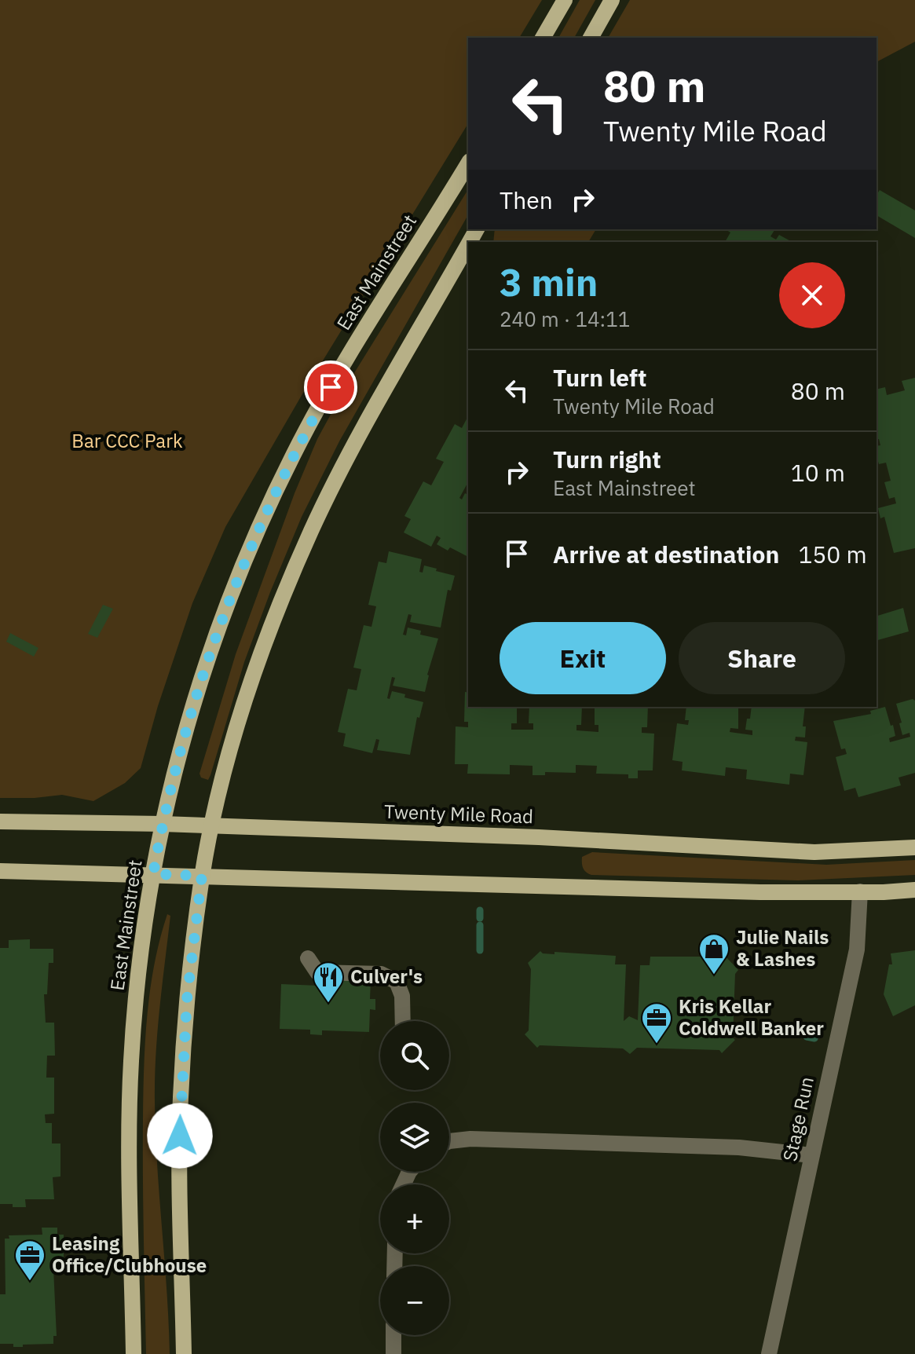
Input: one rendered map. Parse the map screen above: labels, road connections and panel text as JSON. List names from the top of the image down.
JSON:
{
  "streets": {
    "main road": ["East Mainstreet", "Twenty Mile Road"],
    "street": ["Stage Run"]
  },
  "crossings": [
    ["East Mainstreet", "Twenty Mile Road"]
  ],
  "parks": ["Bar CCC Park"],
  "places": {
    "shop": ["Julie Nails & Lashes"],
    "restaurant": ["Culver's"],
    "office": ["Kris Kellar Coldwell Banker", "Leasing Office/Clubhouse"]
  },
  "page": {
    "turn": ["80 m", "Twenty Mile Road"],
    "then": "Then",
    "heading": ["3 min", "240 m · 14:11"],
    "list": [
      {
        "name": "Turn left",
        "note": "Twenty Mile Road",
        "value": "80 m"
      },
      {
        "name": "Turn right",
        "note": "East Mainstreet",
        "value": "10 m"
      },
      {
        "name": "Arrive at destination",
        "value": "150 m"
      }
    ],
    "buttons": ["Exit", "Share"],
    "map_buttons": ["+", "−"]
  }
}
